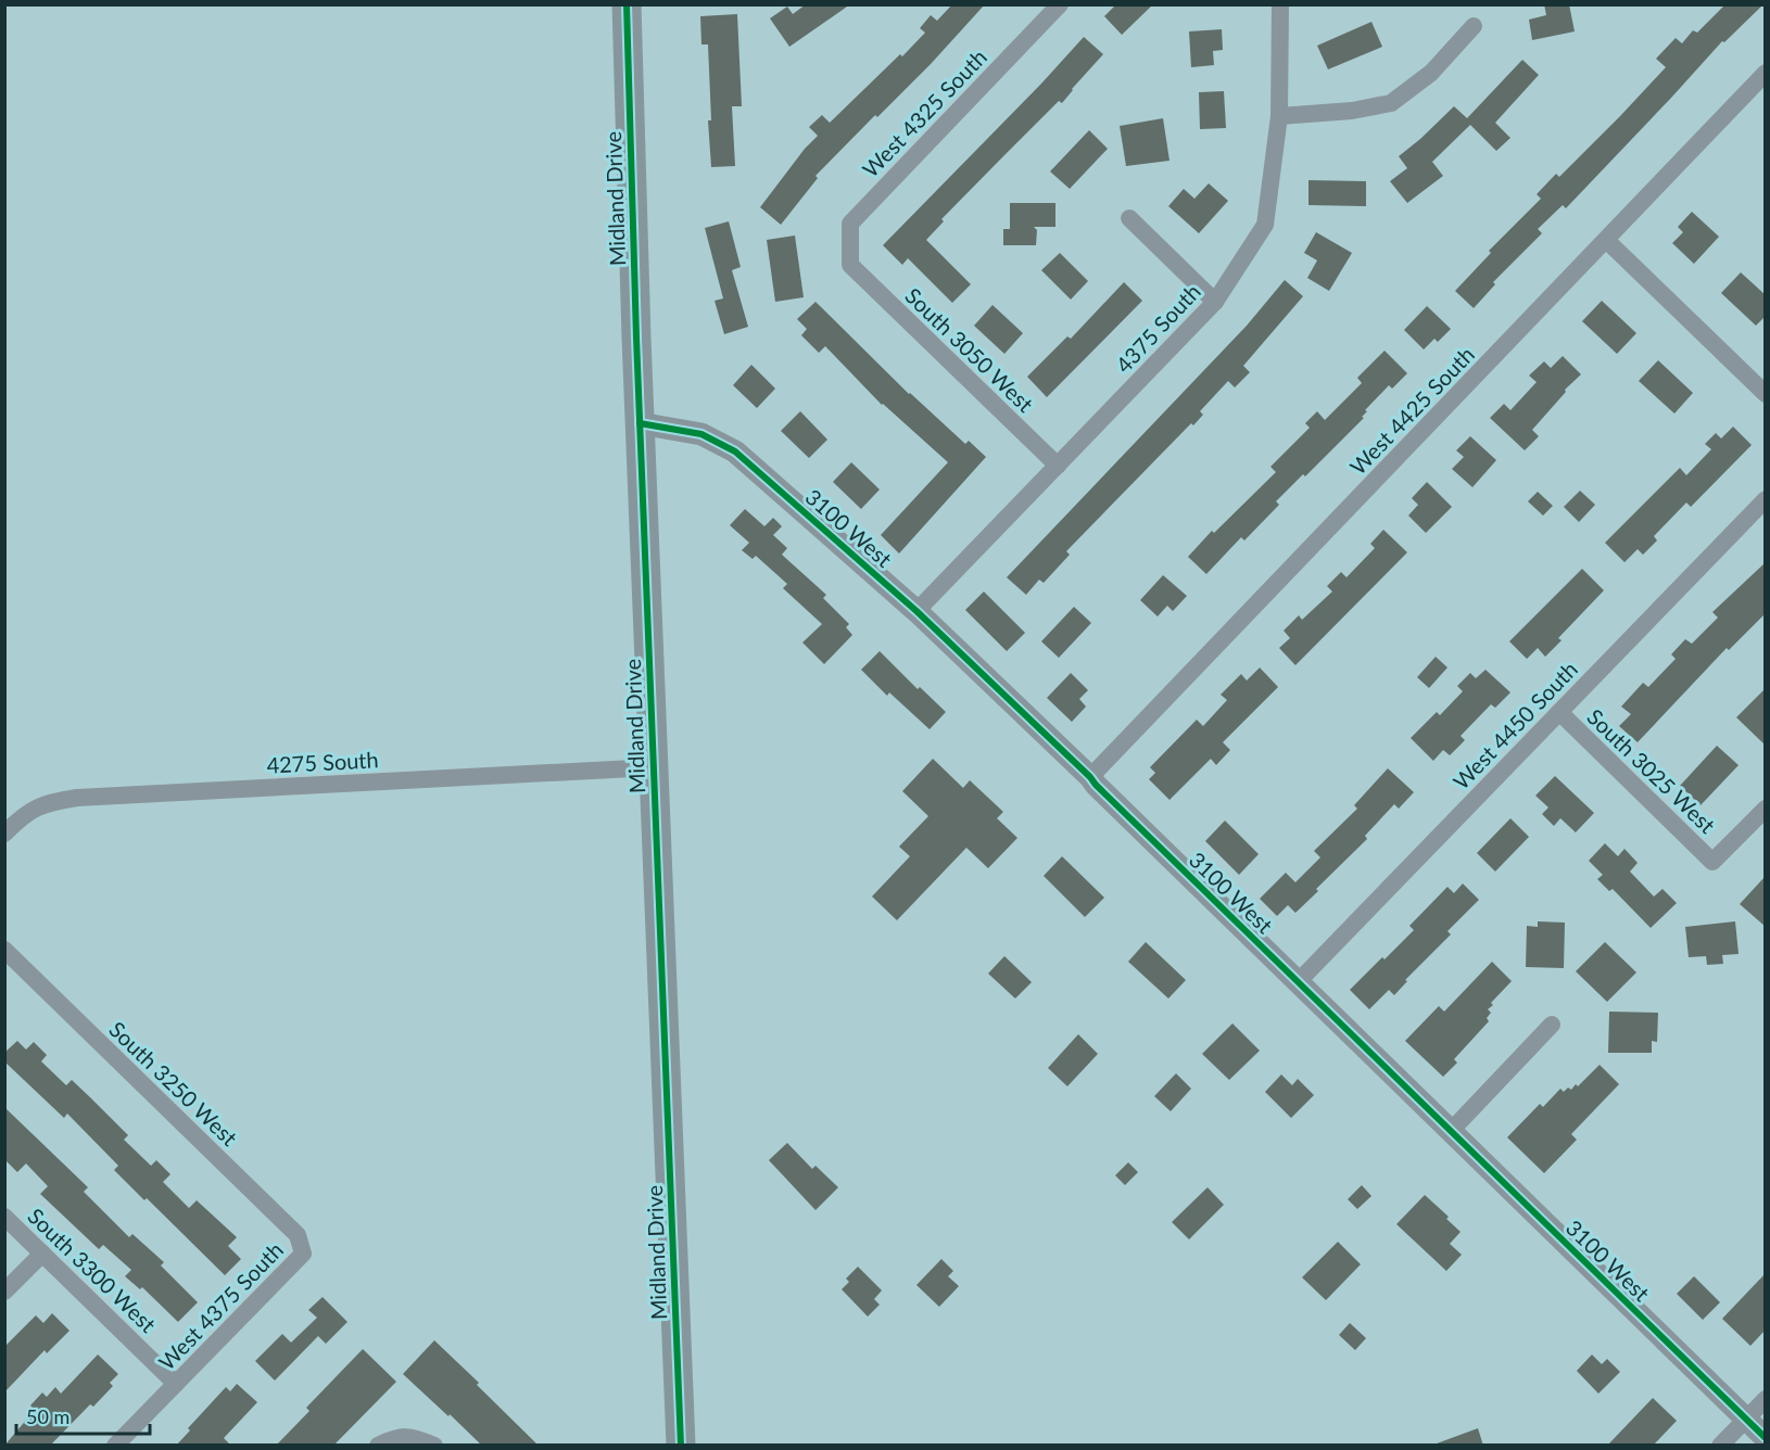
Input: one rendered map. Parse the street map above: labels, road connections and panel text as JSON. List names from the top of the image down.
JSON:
{
  "streets": {
    "main road": ["Midland Drive"],
    "street": [
      "West 4325 South",
      "4375 South",
      "South 3050 West",
      "West 4425 South",
      "3100 West",
      "West 4450 South",
      "4275 South",
      "South 3025 West",
      "South 3250 West",
      "South 3300 West",
      "West 4375 South"
    ]
  },
  "crossings": [
    ["West 4325 South", "South 3050 West"],
    ["Midland Drive", "3100 West"],
    ["Midland Drive", "4275 South"],
    ["4375 South", "South 3050 West"],
    ["4375 South", "3100 West"],
    ["West 4425 South", "3100 West"],
    ["3100 West", "West 4450 South"],
    ["West 4450 South", "South 3025 West"],
    ["South 3250 West", "West 4375 South"],
    ["South 3300 West", "West 4375 South"]
  ],
  "scale_bar": "50 m"
}
